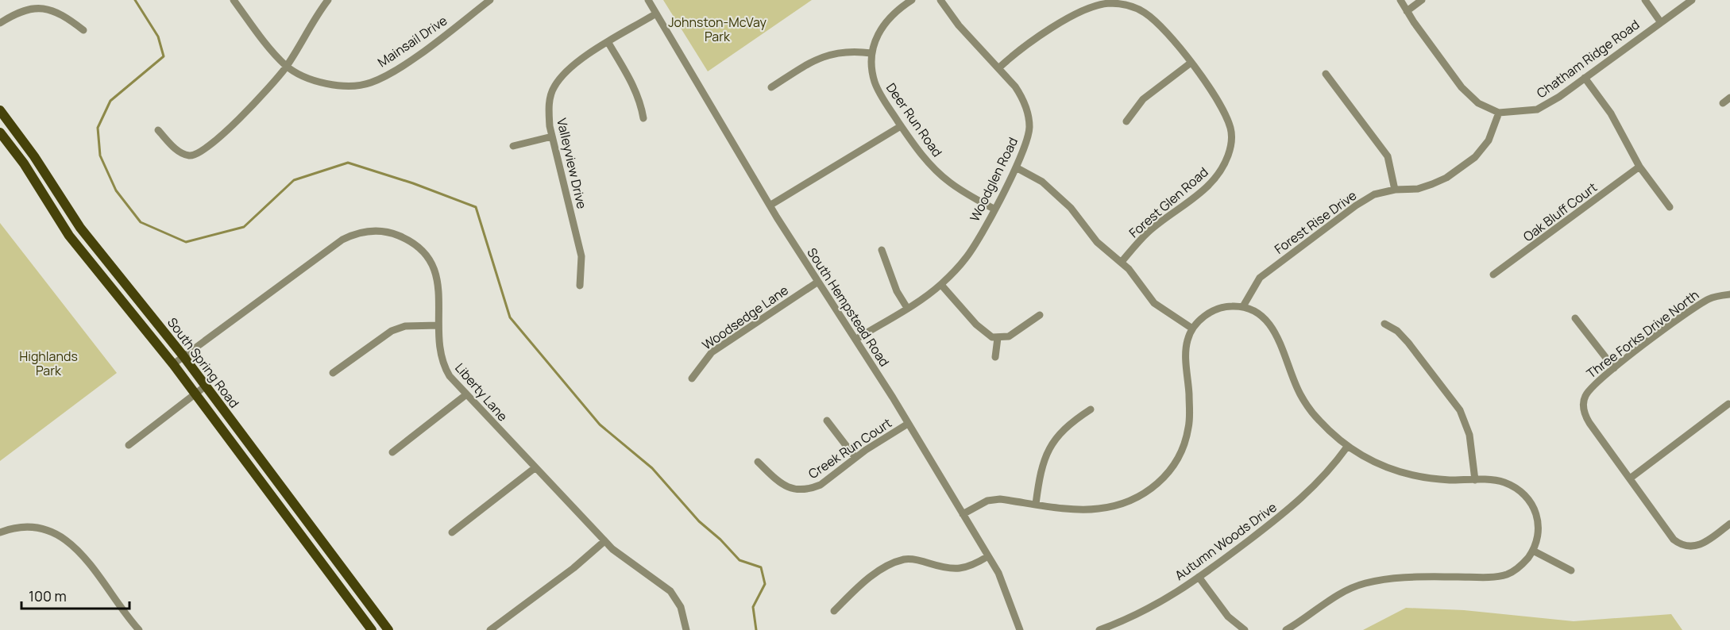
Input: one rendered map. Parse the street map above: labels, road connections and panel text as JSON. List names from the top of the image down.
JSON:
{
  "streets": {
    "main road": ["South Spring Road"],
    "street": [
      "Mainsail Drive",
      "Chatham Ridge Road",
      "Deer Run Road",
      "Valleyview Drive",
      "Woodglen Road",
      "Forest Glen Road",
      "Oak Bluff Court",
      "Forest Rise Drive",
      "South Hempstead Road",
      "Woodsedge Lane",
      "Three Forks Drive North",
      "Liberty Lane",
      "Creek Run Court",
      "Autumn Woods Drive"
    ]
  },
  "crossings": [
    ["Chatham Ridge Road", "Forest Rise Drive"],
    ["Deer Run Road", "Woodglen Road"],
    ["Valleyview Drive", "South Hempstead Road"],
    ["Woodglen Road", "Forest Glen Road"],
    ["Woodglen Road", "South Hempstead Road"],
    ["South Hempstead Road", "Woodsedge Lane"],
    ["South Hempstead Road", "Creek Run Court"],
    ["South Spring Road", "Liberty Lane"]
  ],
  "parks": ["Johnston-McVay Park", "Highlands Park"],
  "scale_bar": "100 m"
}
